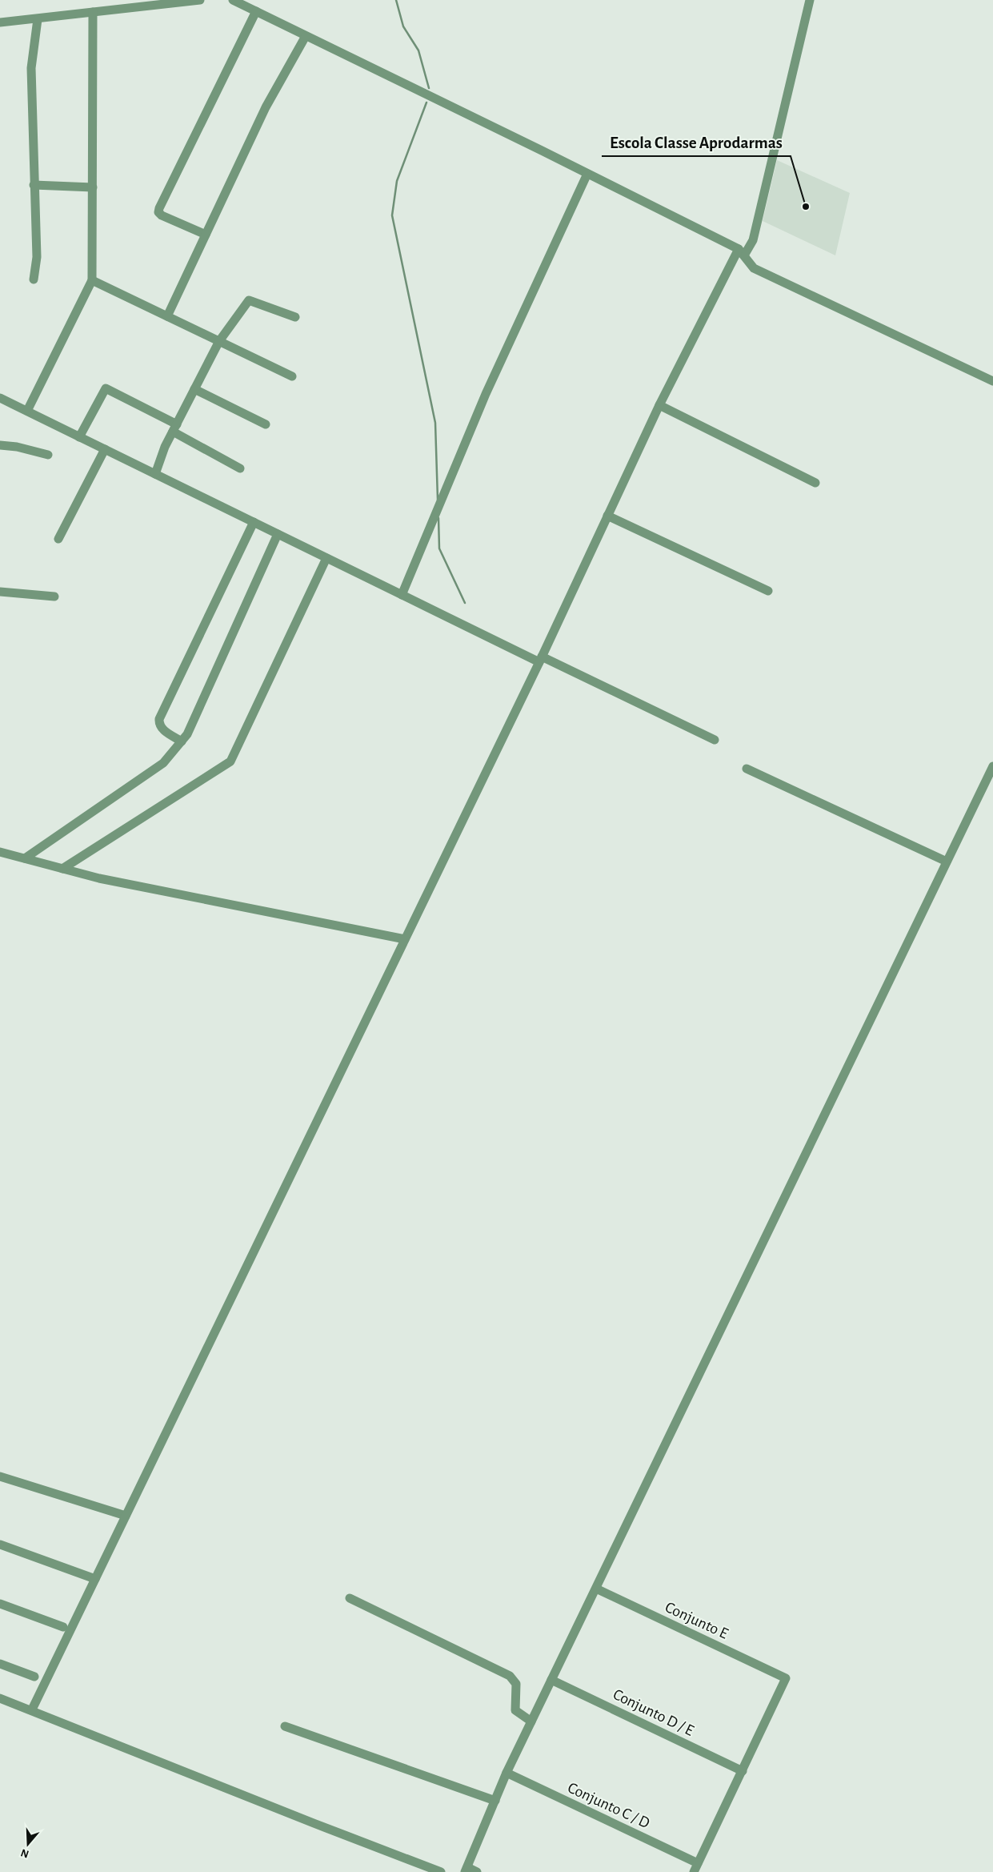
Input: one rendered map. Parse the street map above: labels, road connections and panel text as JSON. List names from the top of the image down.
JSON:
{
  "streets": {
    "street": ["Conjunto E", "Conjunto D / E", "Conjunto C / D"]
  },
  "crossings": [
    ["Conjunto E", "Conjunto D / E"]
  ],
  "places": ["Escola Classe Aprodarmas"],
  "north": "bottom"
}
